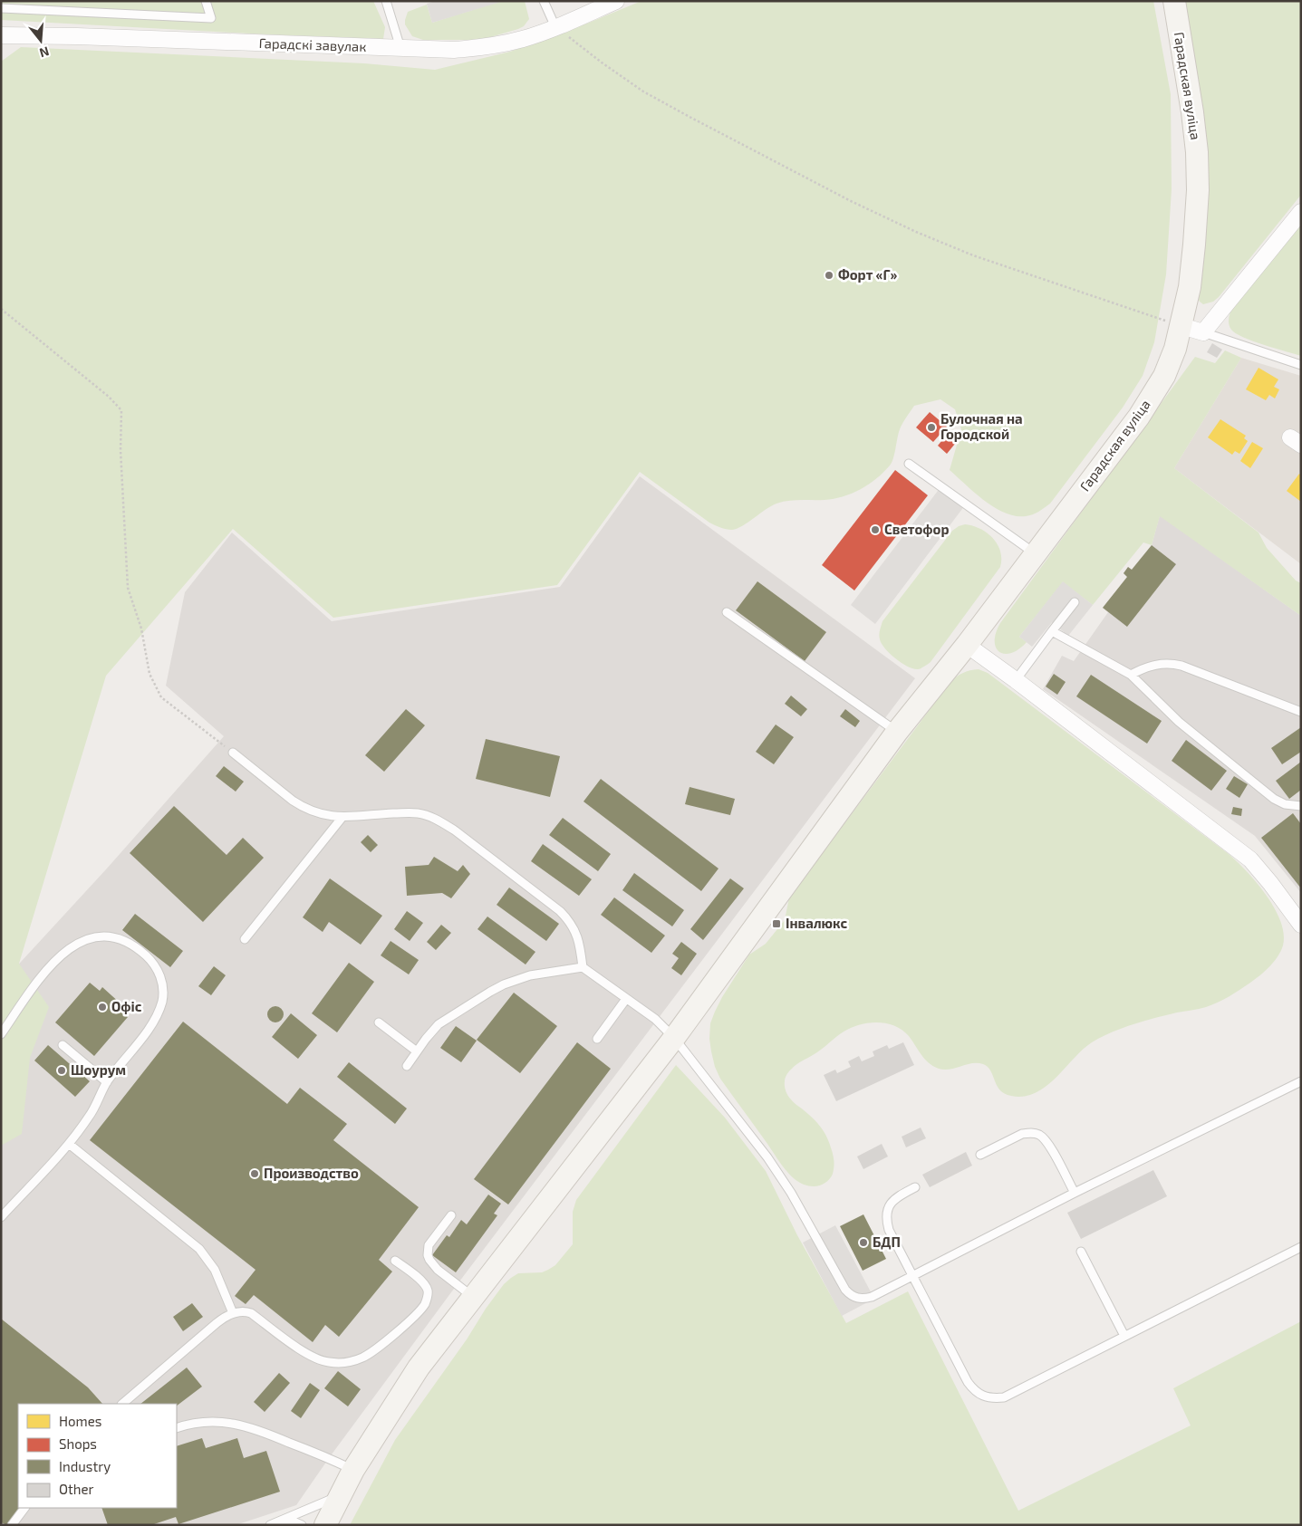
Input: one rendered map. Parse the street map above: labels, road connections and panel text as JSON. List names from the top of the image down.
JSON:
{
  "streets": {
    "main road": ["Гарадская вуліца"],
    "street": ["Гарадскі завулак"]
  },
  "places": {
    "other": [
      "Форт «Г»",
      "Булочная на Городской",
      "Светофор",
      "Офіс",
      "Шоурум",
      "Производство",
      "БДП"
    ],
    "transit": ["Інвалюкс"]
  },
  "legend": [
    "Homes",
    "Shops",
    "Industry",
    "Other"
  ],
  "north": "bottom"
}
